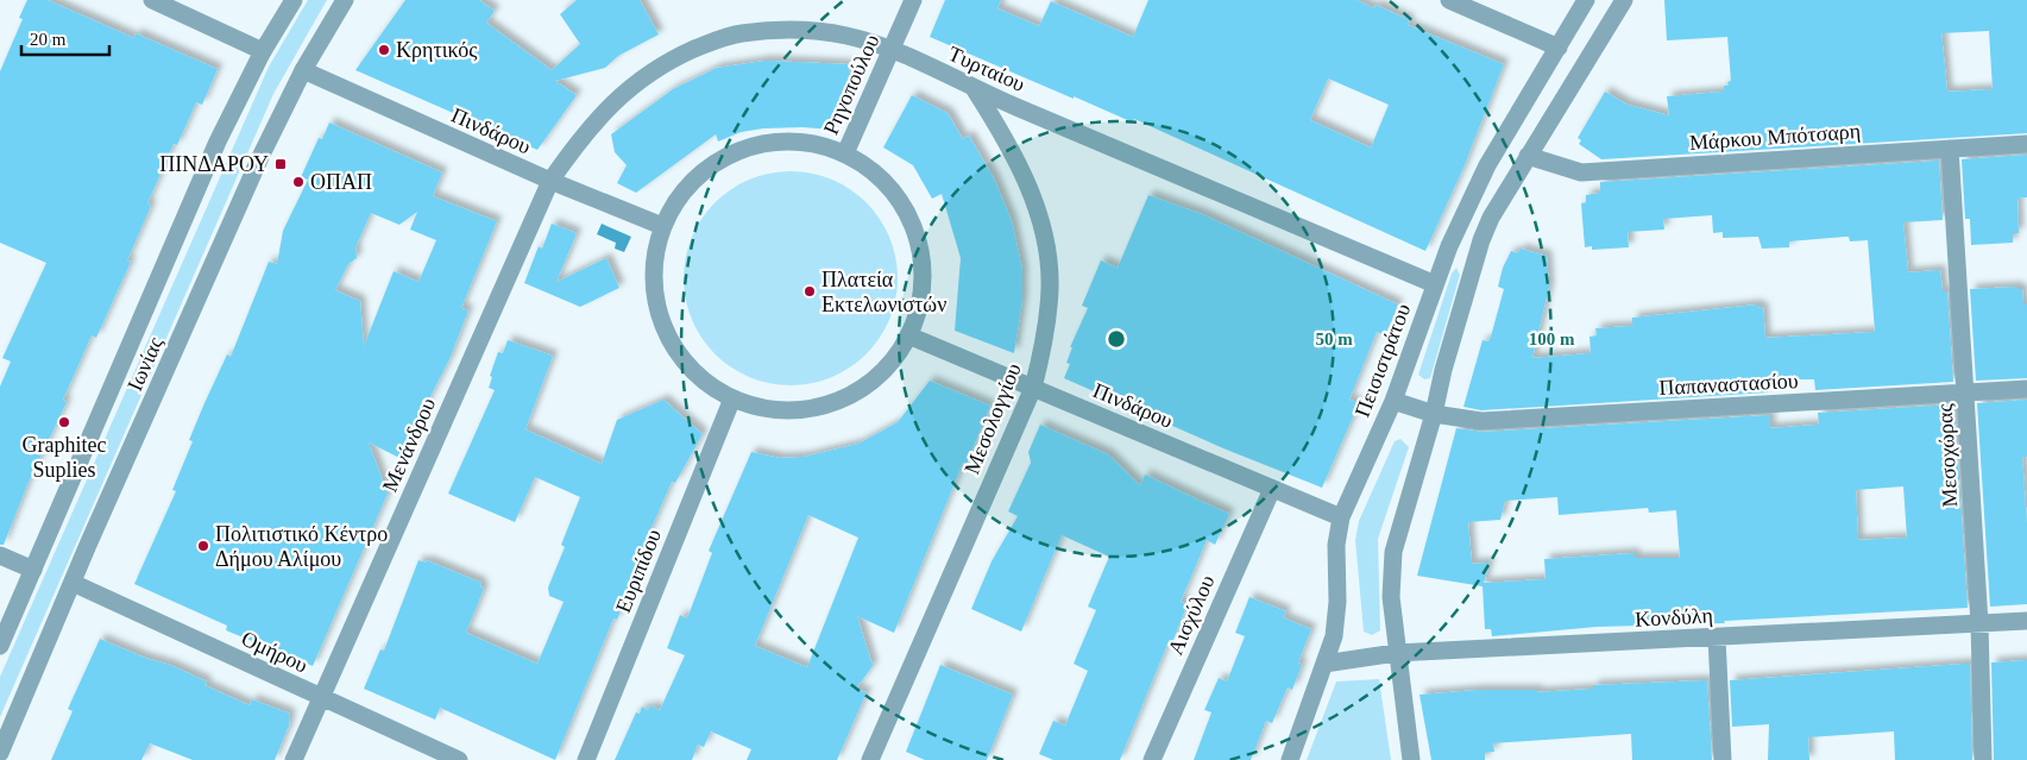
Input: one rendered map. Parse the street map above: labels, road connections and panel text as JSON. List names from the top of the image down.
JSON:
{
  "streets": {
    "street": [
      "Τυρταίου",
      "Ρηγοπούλου",
      "Πινδάρου",
      "Μάρκου Μπότσαρη",
      "Πεισιστράτου",
      "Ιωνίας",
      "Παπαναστασίου",
      "Μεσολογγίου",
      "Μενάνδρου",
      "Μεσοχώρας",
      "Ευριπίδου",
      "Αισχύλου",
      "Κονδύλη",
      "Ομήρου"
    ]
  },
  "crossings": [
    ["Τυρταίου", "Ρηγοπούλου"],
    ["Τυρταίου", "Πινδάρου"],
    ["Τυρταίου", "Πεισιστράτου"],
    ["Τυρταίου", "Μεσολογγίου"],
    ["Τυρταίου", "Μενάνδρου"],
    ["Πινδάρου", "Πεισιστράτου"],
    ["Πινδάρου", "Ιωνίας"],
    ["Πινδάρου", "Μεσολογγίου"],
    ["Πινδάρου", "Μενάνδρου"],
    ["Πινδάρου", "Αισχύλου"],
    ["Μάρκου Μπότσαρη", "Μεσοχώρας"],
    ["Πεισιστράτου", "Παπαναστασίου"],
    ["Πεισιστράτου", "Κονδύλη"],
    ["Ιωνίας", "Ομήρου"],
    ["Παπαναστασίου", "Μεσοχώρας"],
    ["Μενάνδρου", "Ομήρου"],
    ["Μεσοχώρας", "Κονδύλη"]
  ],
  "places": {
    "other": [
      "Κρητικός",
      "ΟΠΑΠ",
      "Πλατεία Εκτελωνιστών",
      "Graphitec Suplies",
      "Πολιτιστικό Κέντρο Δήμου Αλίμου"
    ],
    "transit": ["ΠΙΝΔΑΡΟΥ"]
  },
  "scale_bar": "20 m",
  "rings": ["50 m", "100 m"]
}
